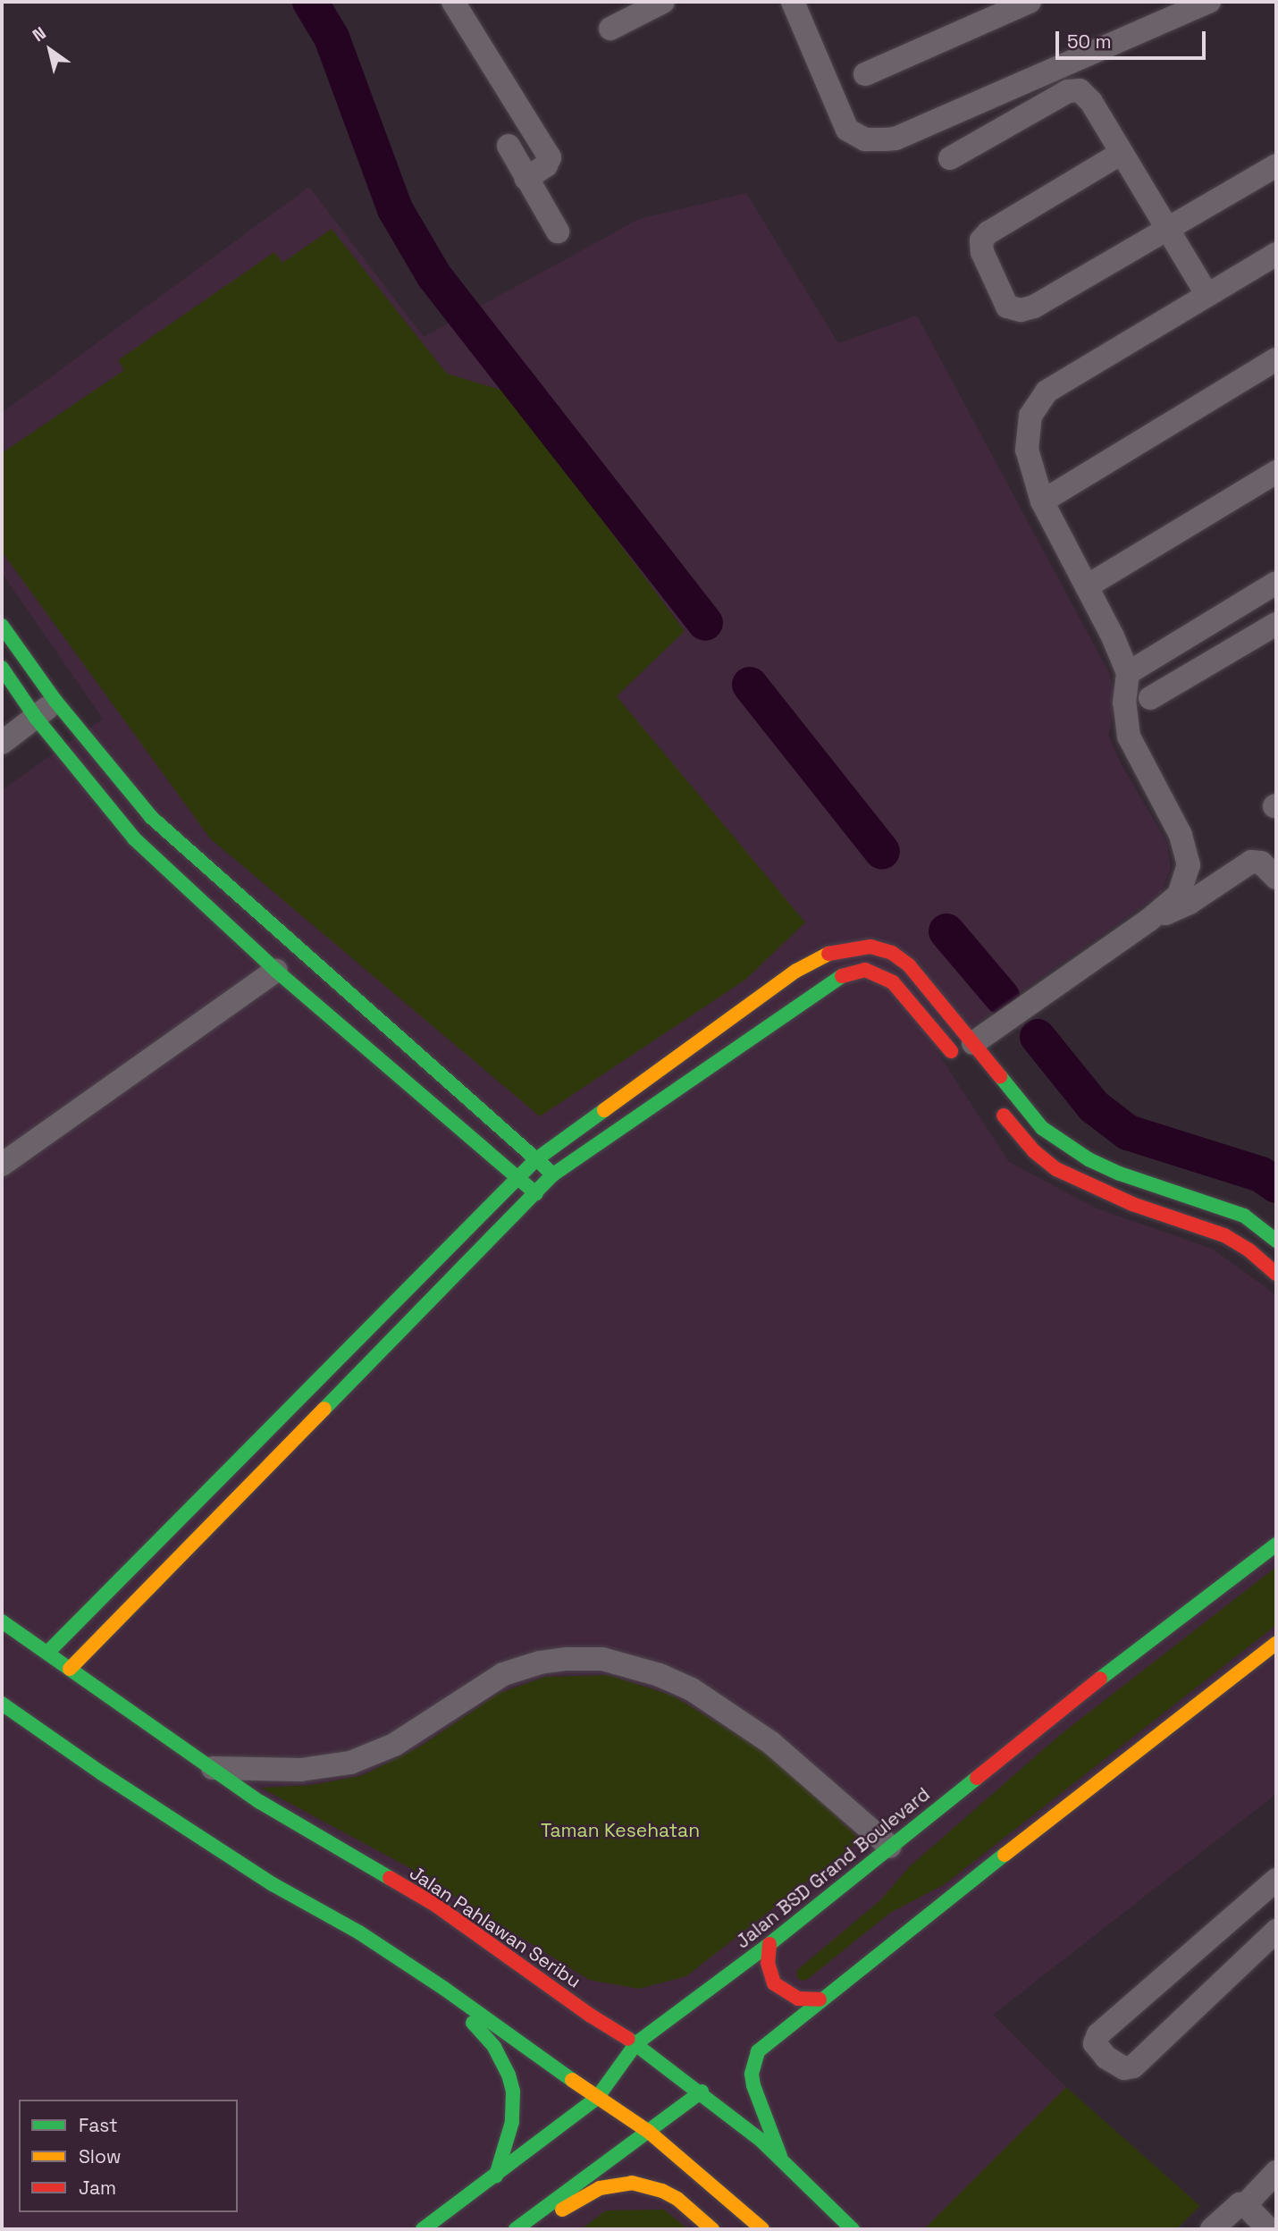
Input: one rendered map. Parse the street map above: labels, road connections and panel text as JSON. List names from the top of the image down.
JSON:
{
  "streets": {
    "street": ["Jalan BSD Grand Boulevard", "Jalan Pahlawan Seribu"]
  },
  "crossings": [
    ["Jalan BSD Grand Boulevard", "Jalan Pahlawan Seribu"]
  ],
  "parks": ["Taman Kesehatan"],
  "legend": ["Fast", "Slow", "Jam"],
  "scale_bar": "50 m",
  "north": "top left"
}
